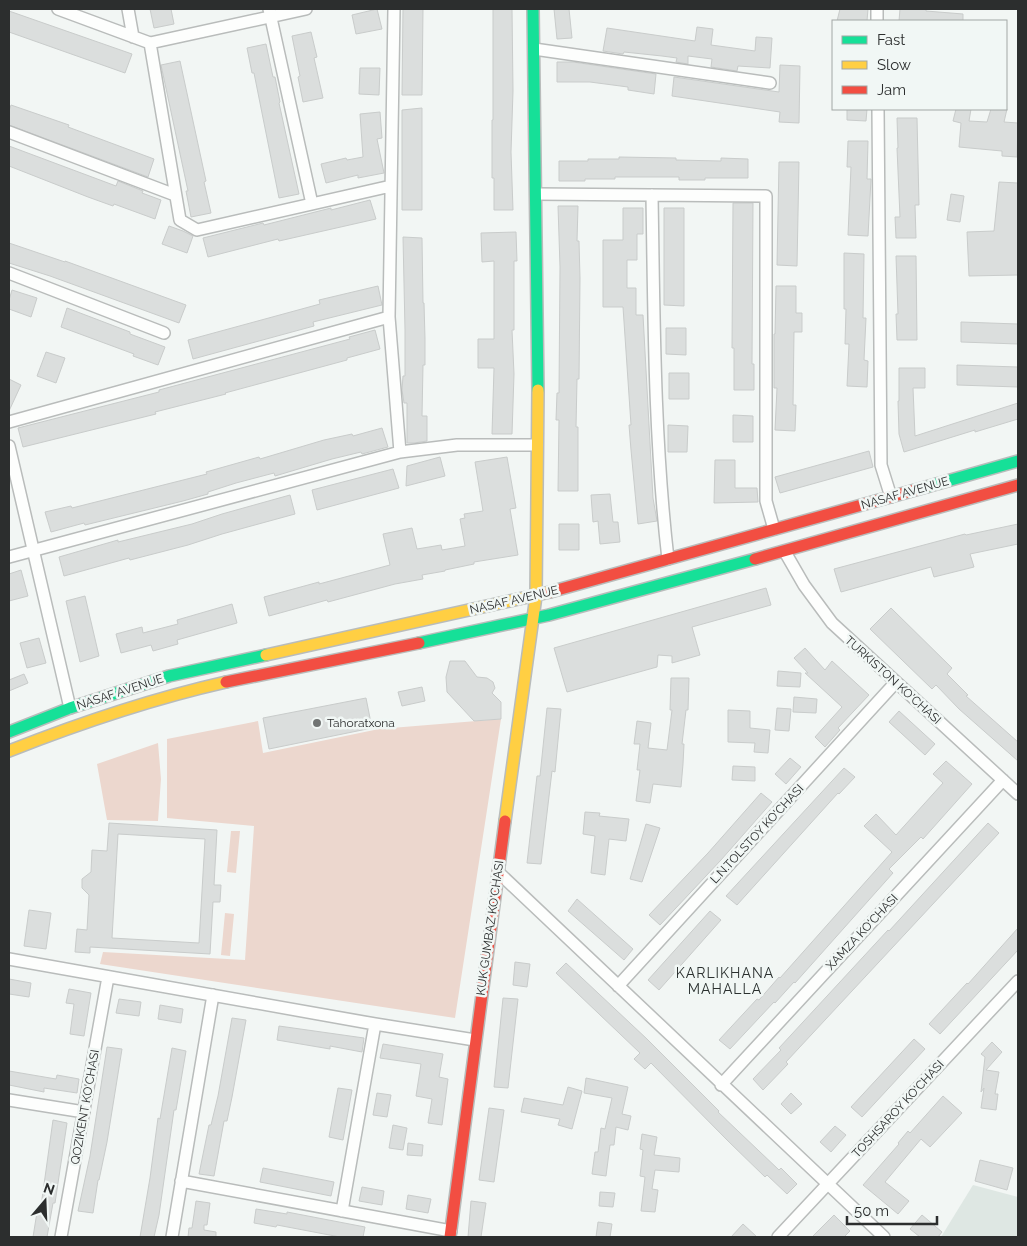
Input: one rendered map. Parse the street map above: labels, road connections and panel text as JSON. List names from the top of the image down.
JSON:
{
  "streets": {
    "main road": ["NASAF AVENUE", "KUK GUMBAZ KO'CHASI"],
    "street": [
      "TURKISTON KO'CHASI",
      "L.N.TOLSTOY KO'CHASI",
      "XAMZA KO'CHASI",
      "QOZIKENT KO'CHASI",
      "TOSHSAROY KO'CHASI"
    ]
  },
  "crossings": [
    ["NASAF AVENUE", "TURKISTON KO'CHASI"],
    ["NASAF AVENUE", "KUK GUMBAZ KO'CHASI"],
    ["TURKISTON KO'CHASI", "L.N.TOLSTOY KO'CHASI"],
    ["TURKISTON KO'CHASI", "XAMZA KO'CHASI"]
  ],
  "districts": ["KARLIKHANA MAHALLA"],
  "places": ["Tahoratxona"],
  "legend": ["Fast", "Slow", "Jam"],
  "scale_bar": "50 m",
  "north": "top"
}
